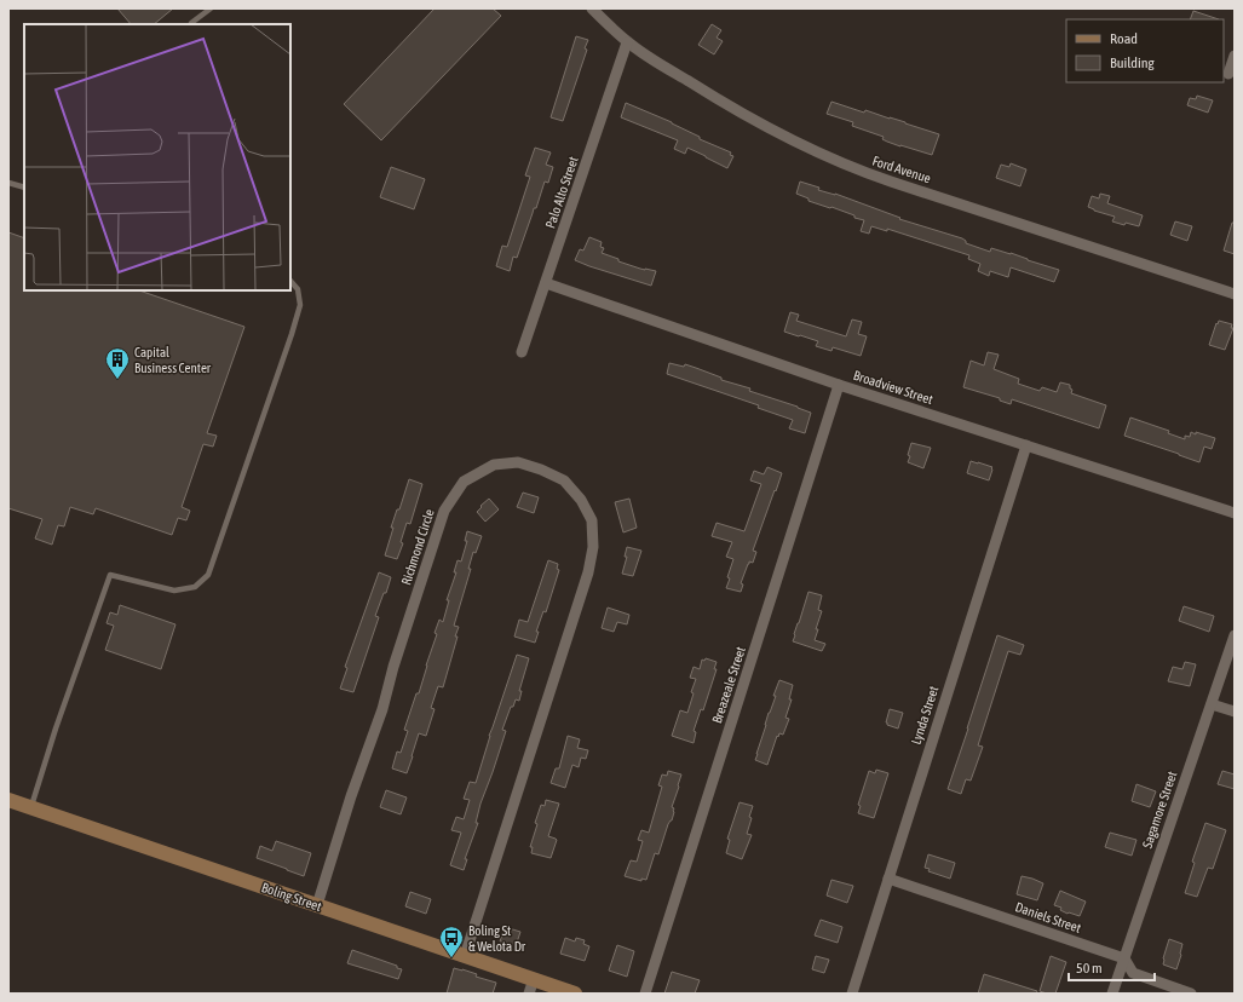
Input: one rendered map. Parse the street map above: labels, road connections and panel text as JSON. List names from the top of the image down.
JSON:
{
  "streets": {
    "street": [
      "Ford Avenue",
      "Palo Alto Street",
      "Broadview Street",
      "Richmond Circle",
      "Breazeale Street",
      "Lynda Street",
      "Sagamore Street",
      "Boling Street",
      "Daniels Street"
    ]
  },
  "crossings": [
    ["Ford Avenue", "Palo Alto Street"],
    ["Palo Alto Street", "Broadview Street"],
    ["Broadview Street", "Breazeale Street"],
    ["Broadview Street", "Lynda Street"],
    ["Richmond Circle", "Boling Street"],
    ["Lynda Street", "Daniels Street"],
    ["Sagamore Street", "Daniels Street"]
  ],
  "places": {
    "building": ["Capital Business Center"],
    "bus stop": ["Boling St & Welota Dr"]
  },
  "legend": ["Road", "Building"],
  "scale_bar": "50 m"
}
